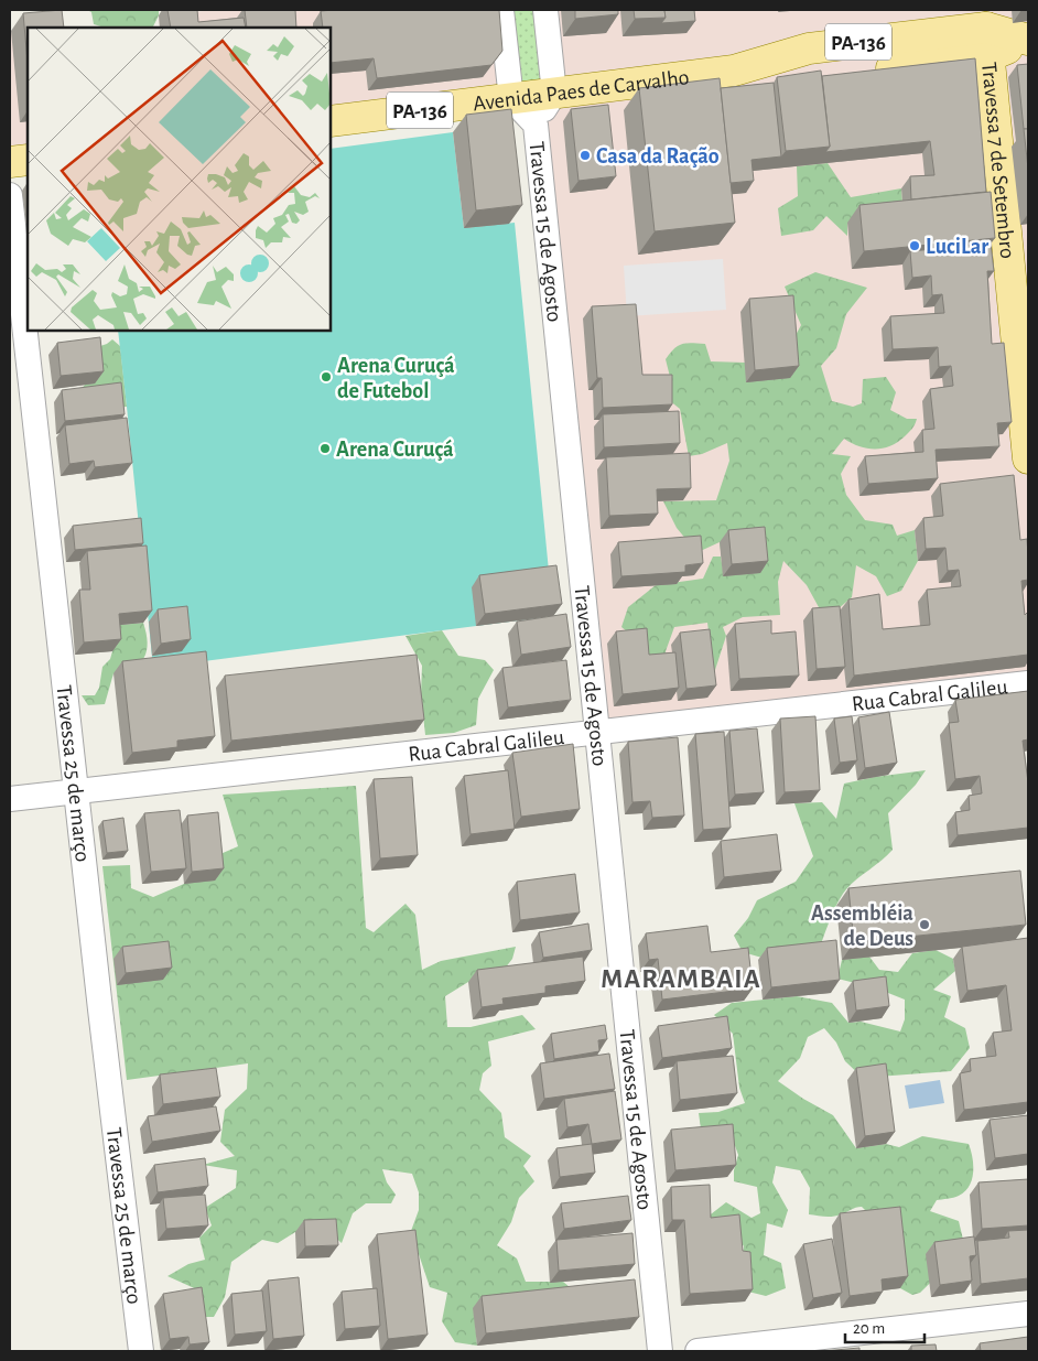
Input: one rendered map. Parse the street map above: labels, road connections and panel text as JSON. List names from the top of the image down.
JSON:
{
  "streets": {
    "main road": ["PA-136", "Avenida Paes de Carvalho", "Travessa 7 de Setembro"],
    "street": ["Travessa 15 de Agosto", "Rua Cabral Galileu", "Travessa 25 de março"]
  },
  "crossings": [
    ["PA-136", "Avenida Paes de Carvalho"],
    ["PA-136", "Travessa 7 de Setembro"],
    ["Avenida Paes de Carvalho", "Travessa 7 de Setembro"],
    ["Avenida Paes de Carvalho", "Travessa 15 de Agosto"],
    ["Travessa 15 de Agosto", "Rua Cabral Galileu"],
    ["Rua Cabral Galileu", "Travessa 25 de março"]
  ],
  "districts": ["MARAMBAIA"],
  "places": [
    "Casa da Ração",
    "LuciLar",
    "Arena Curuçá de Futebol",
    "Arena Curuçá",
    "Assembléia de Deus"
  ],
  "scale_bar": "20 m"
}
